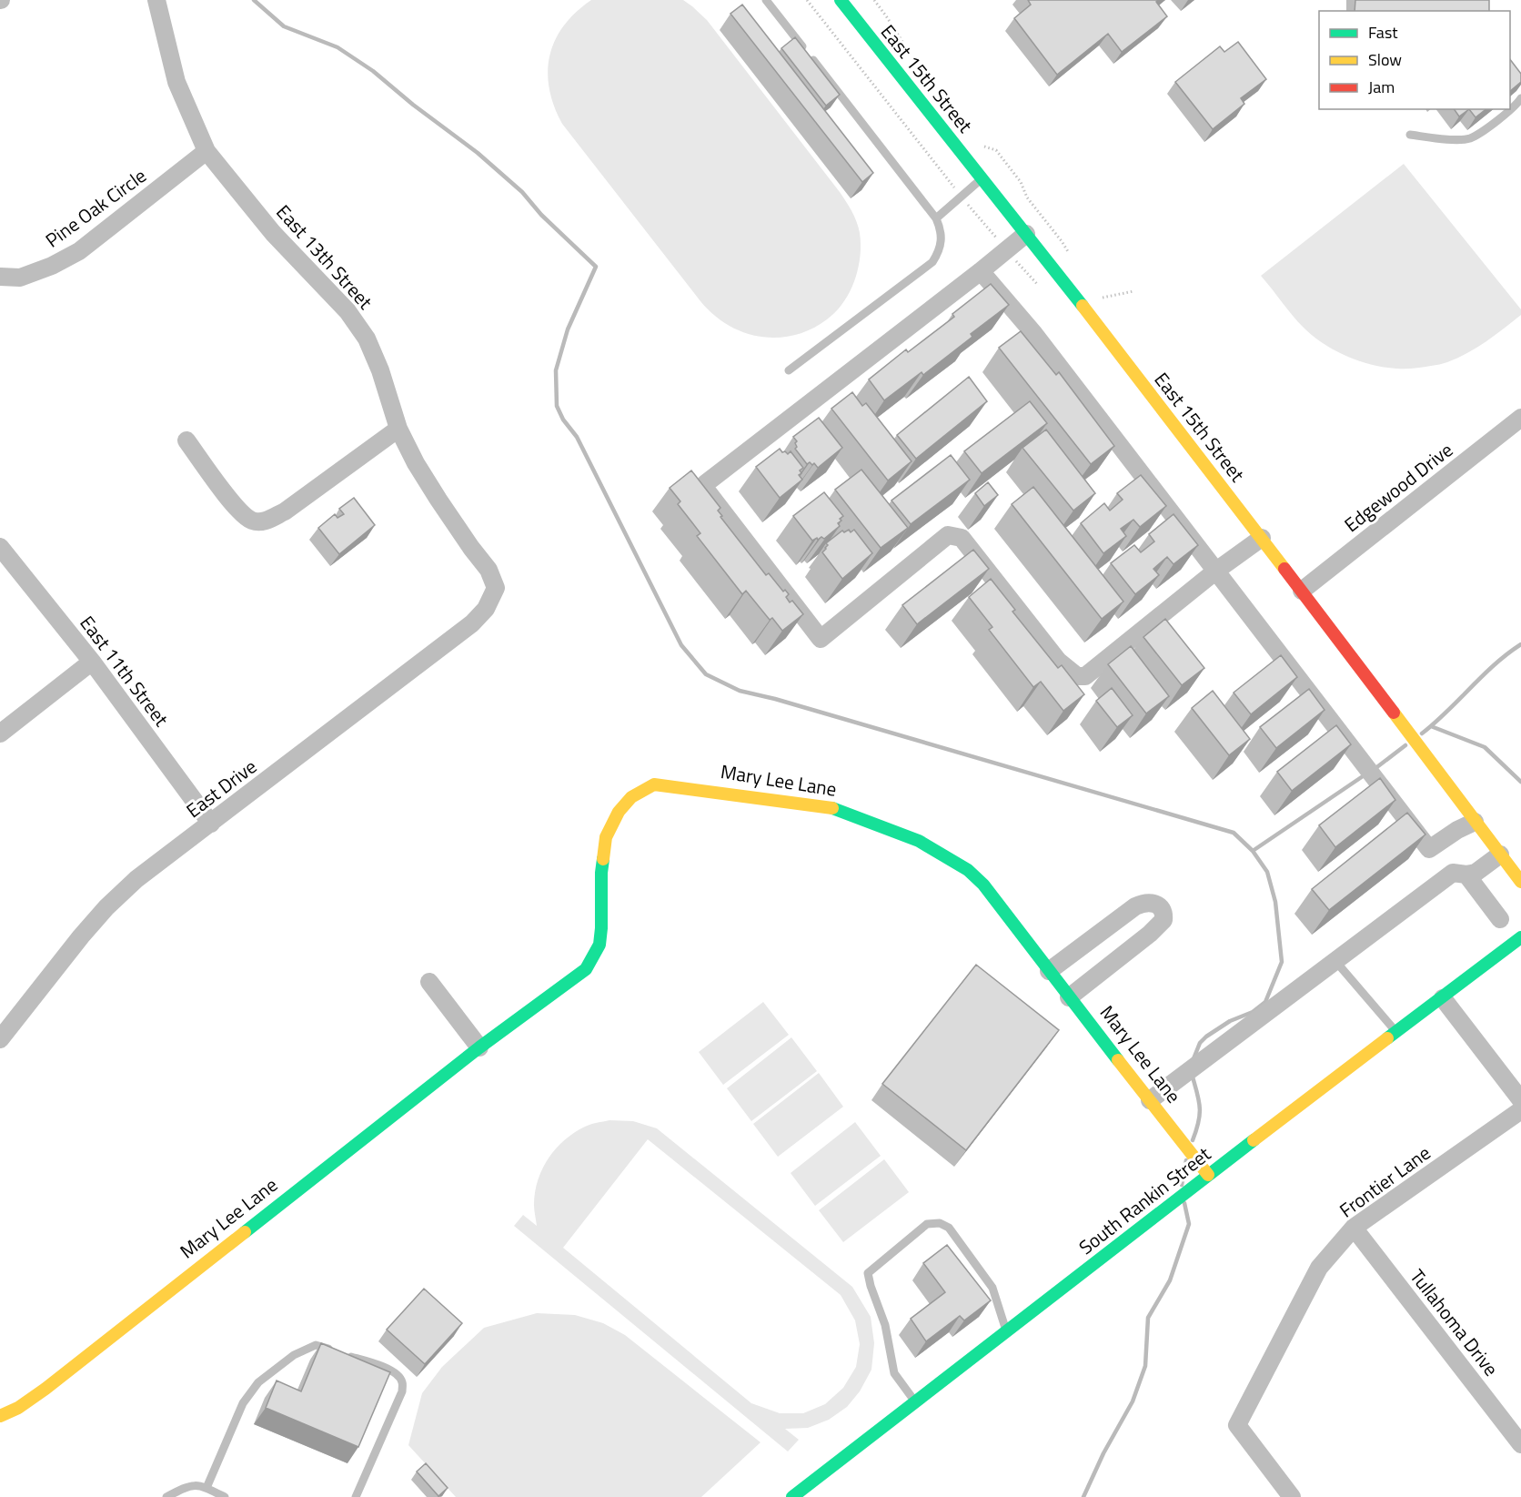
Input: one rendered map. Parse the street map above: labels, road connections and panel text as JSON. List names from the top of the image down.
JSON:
{
  "streets": {
    "street": [
      "East 15th Street",
      "Pine Oak Circle",
      "East 13th Street",
      "Edgewood Drive",
      "East 11th Street",
      "Mary Lee Lane",
      "East Drive",
      "Frontier Lane",
      "South Rankin Street",
      "Tullahoma Drive"
    ]
  },
  "crossings": [
    ["East 15th Street", "Edgewood Drive"],
    ["Pine Oak Circle", "East 13th Street"],
    ["East 13th Street", "East Drive"],
    ["East 11th Street", "East Drive"],
    ["Mary Lee Lane", "South Rankin Street"],
    ["Frontier Lane", "Tullahoma Drive"]
  ],
  "legend": ["Fast", "Slow", "Jam"]
}
